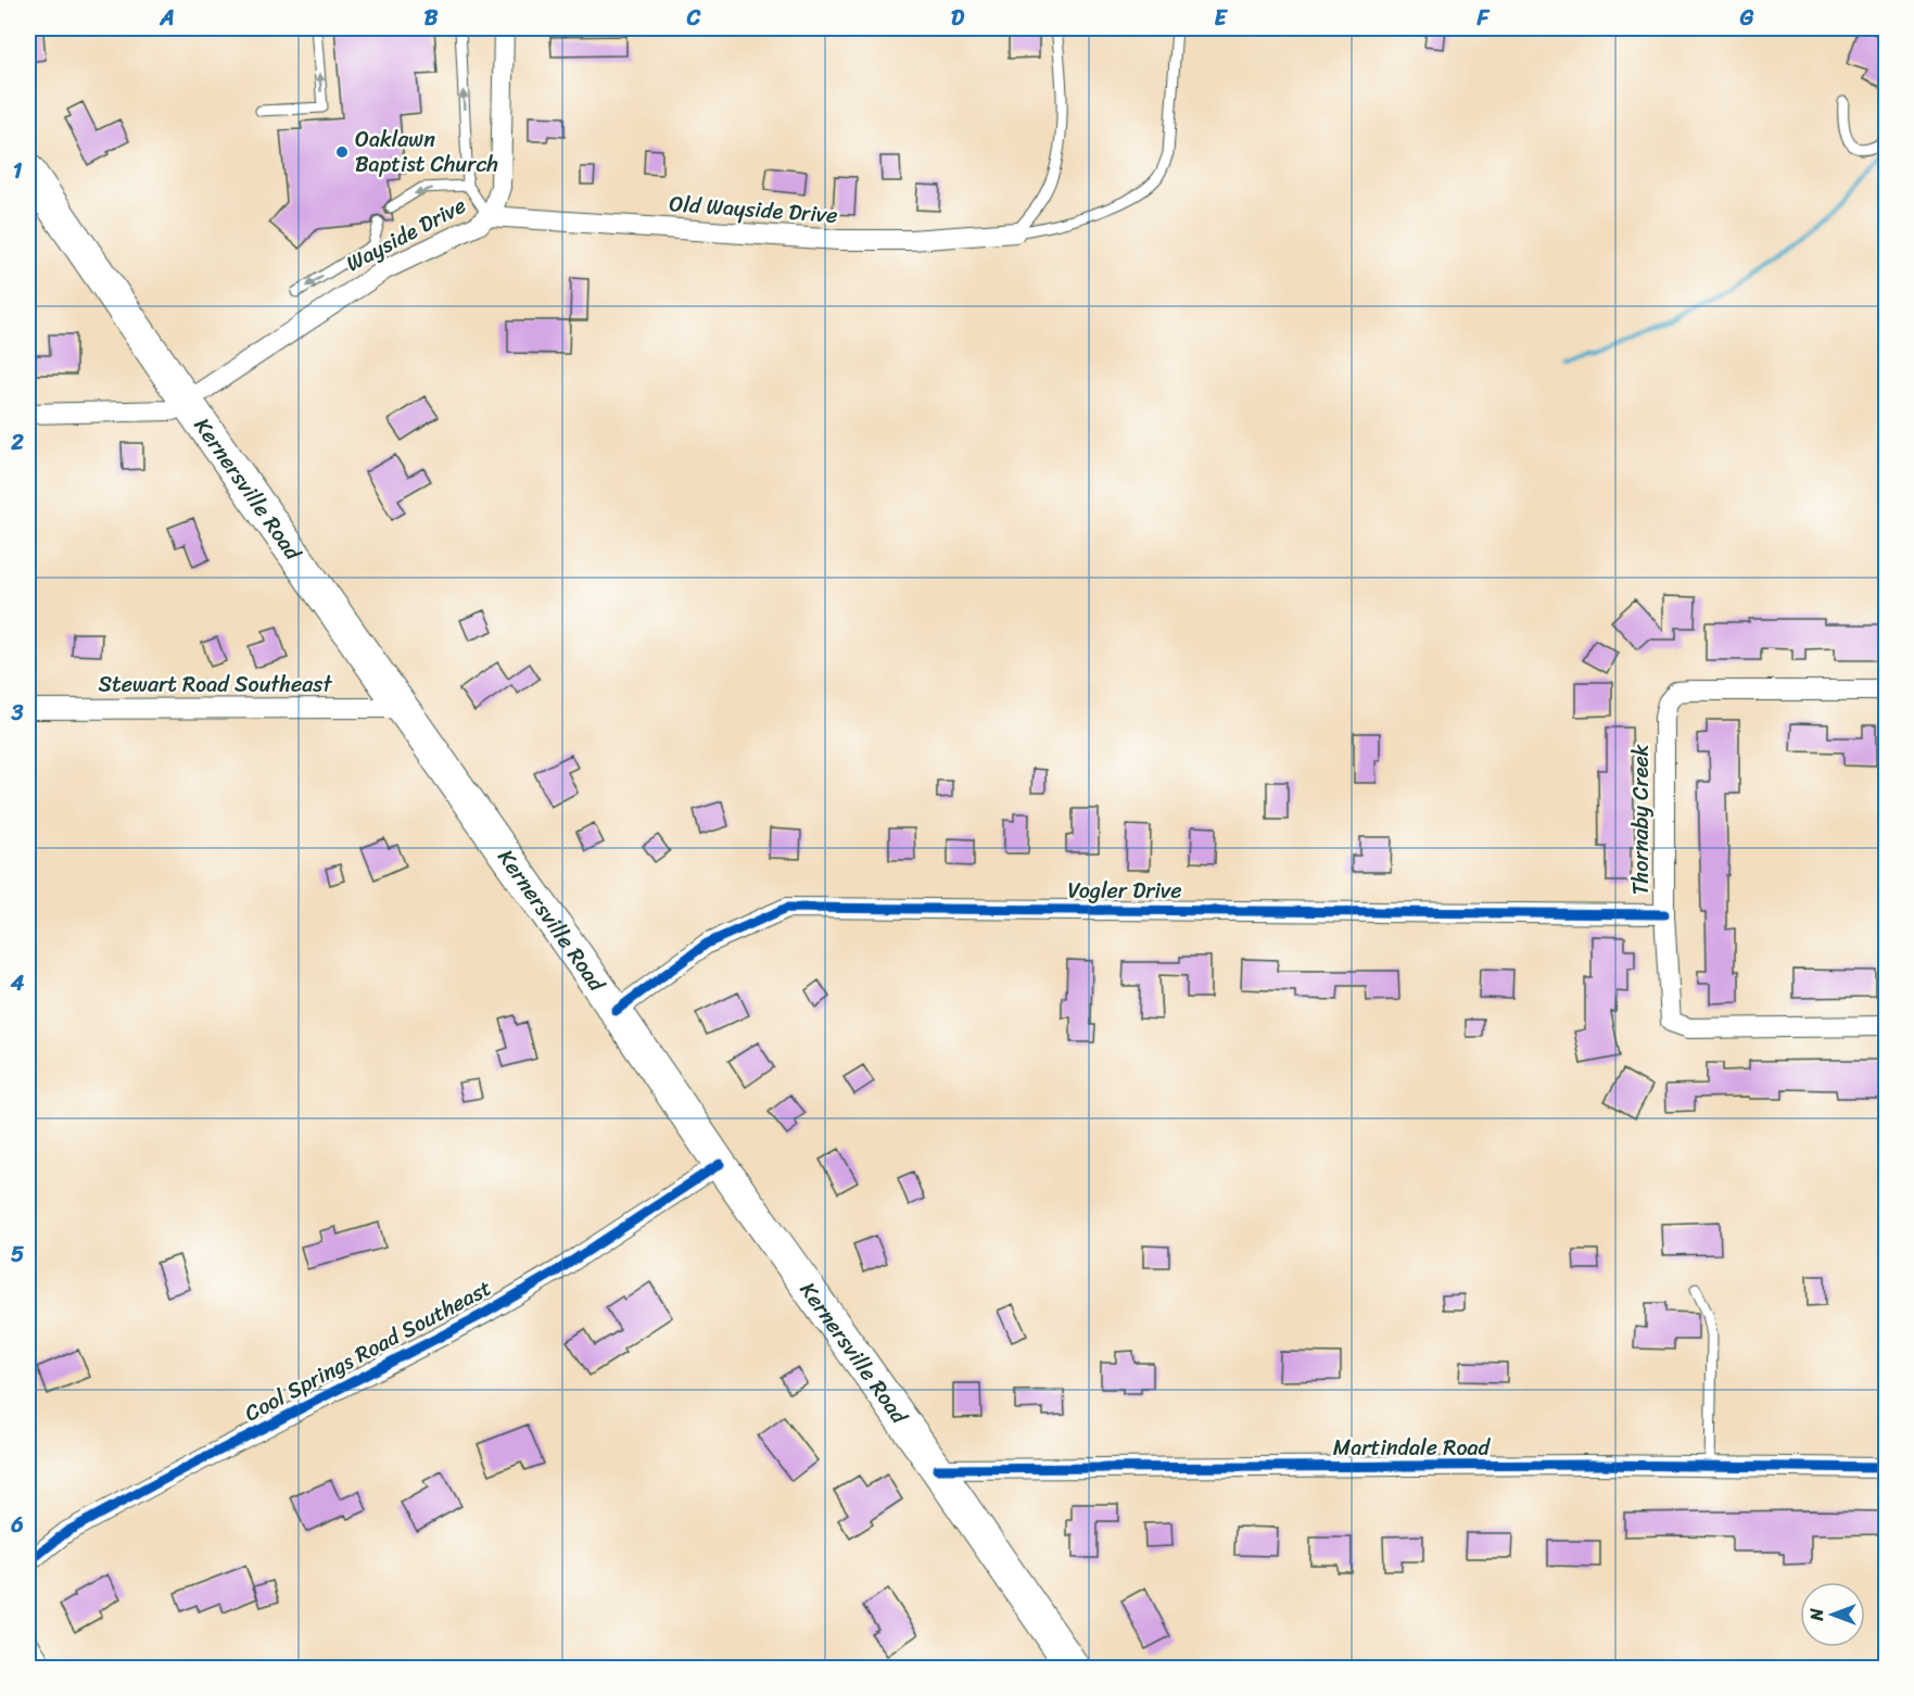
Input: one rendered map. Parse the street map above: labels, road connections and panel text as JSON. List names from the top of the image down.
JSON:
{
  "streets": {
    "main road": ["Kernersville Road"],
    "street": [
      "Old Wayside Drive",
      "Wayside Drive",
      "Stewart Road Southeast",
      "Thornaby Creek",
      "Vogler Drive",
      "Cool Springs Road Southeast",
      "Martindale Road"
    ]
  },
  "crossings": [
    ["Old Wayside Drive", "Wayside Drive"],
    ["Wayside Drive", "Kernersville Road"],
    ["Kernersville Road", "Stewart Road Southeast"],
    ["Kernersville Road", "Vogler Drive"],
    ["Kernersville Road", "Cool Springs Road Southeast"],
    ["Kernersville Road", "Martindale Road"],
    ["Thornaby Creek", "Vogler Drive"]
  ],
  "places": ["Oaklawn Baptist Church"],
  "north": "left",
  "grid": {
    "columns": [
      "A",
      "B",
      "C",
      "D",
      "E",
      "F",
      "G"
    ],
    "rows": [
      "1",
      "2",
      "3",
      "4",
      "5",
      "6"
    ]
  }
}
